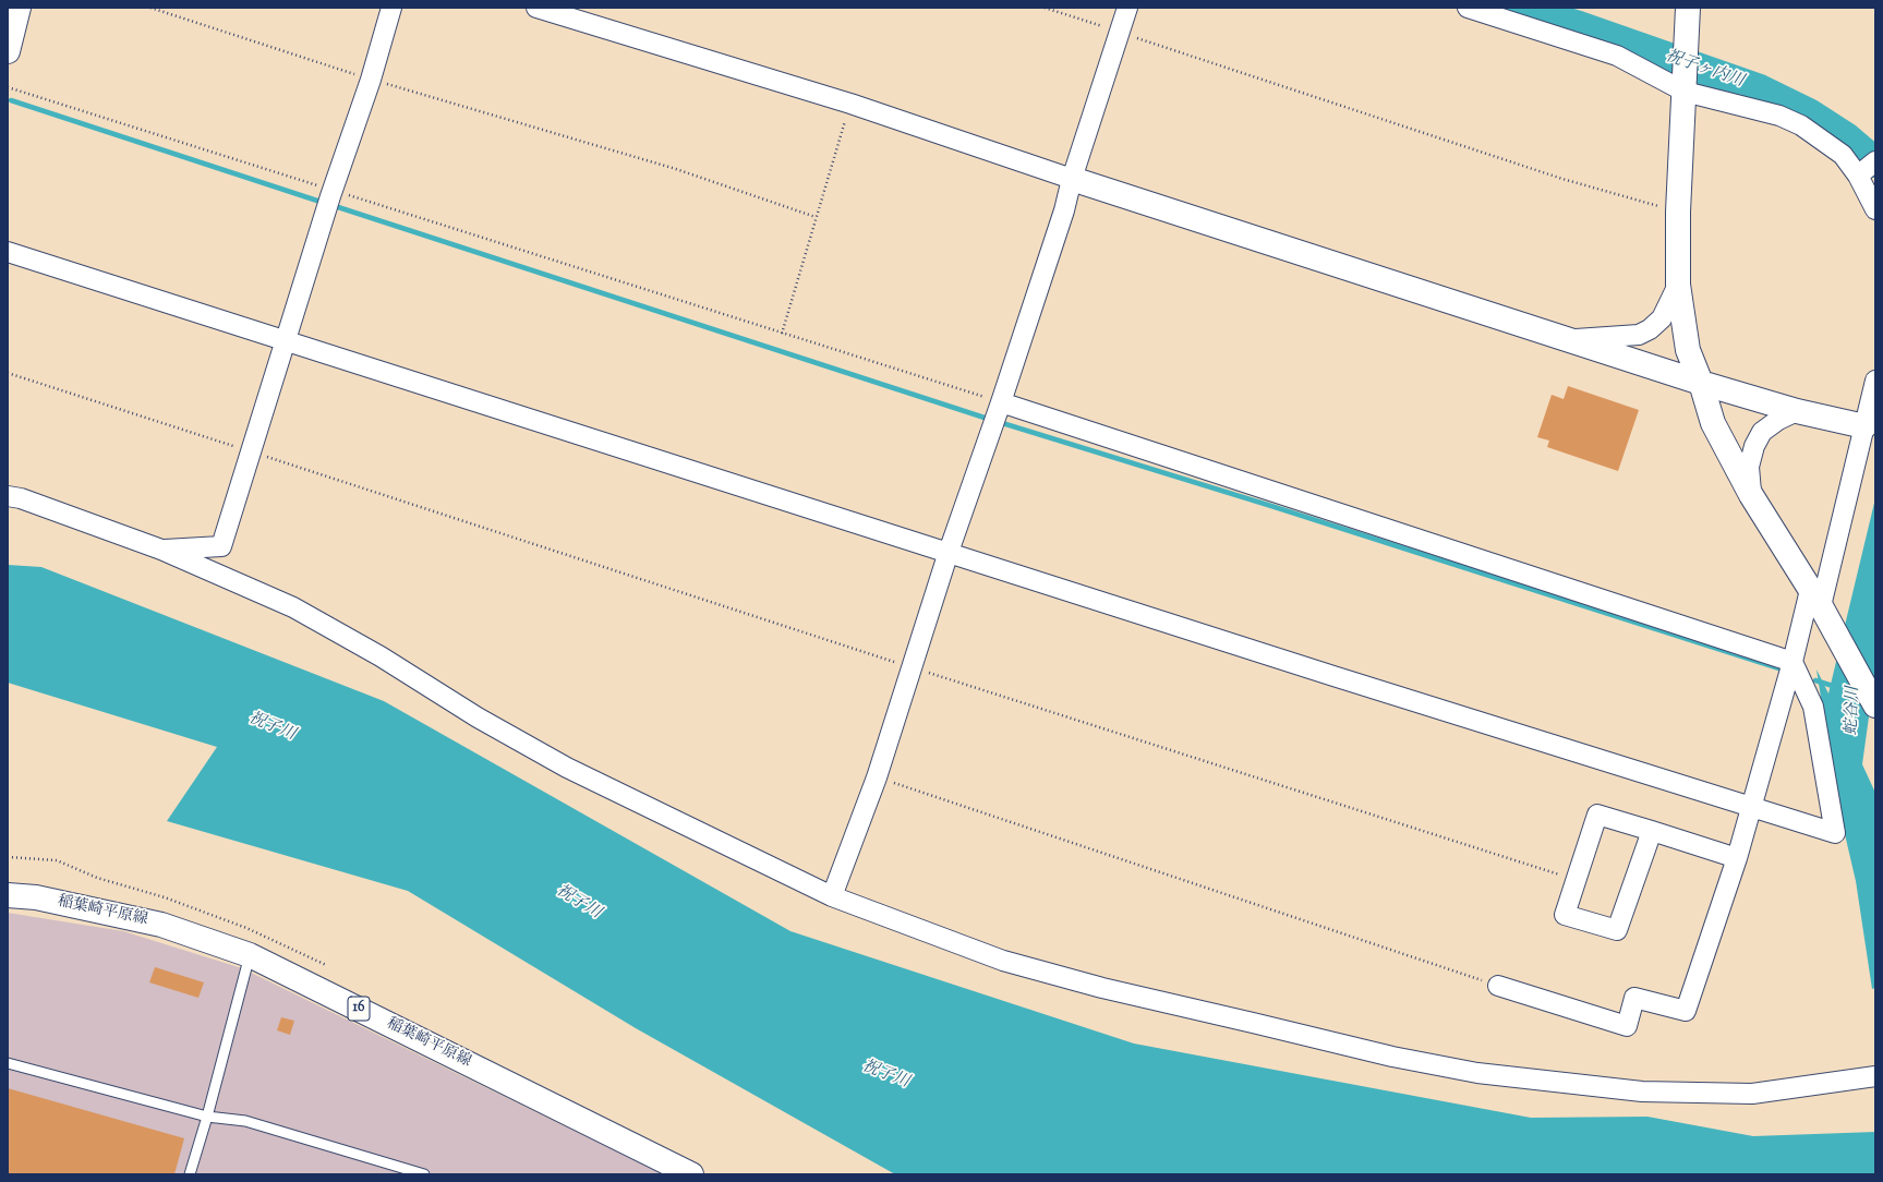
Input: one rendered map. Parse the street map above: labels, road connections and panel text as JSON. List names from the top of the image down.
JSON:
{
  "streets": {
    "street": ["稲葉崎平原線", "16"]
  },
  "water": ["祝子ヶ内川", "蛇谷川", "祝子川"]
}
